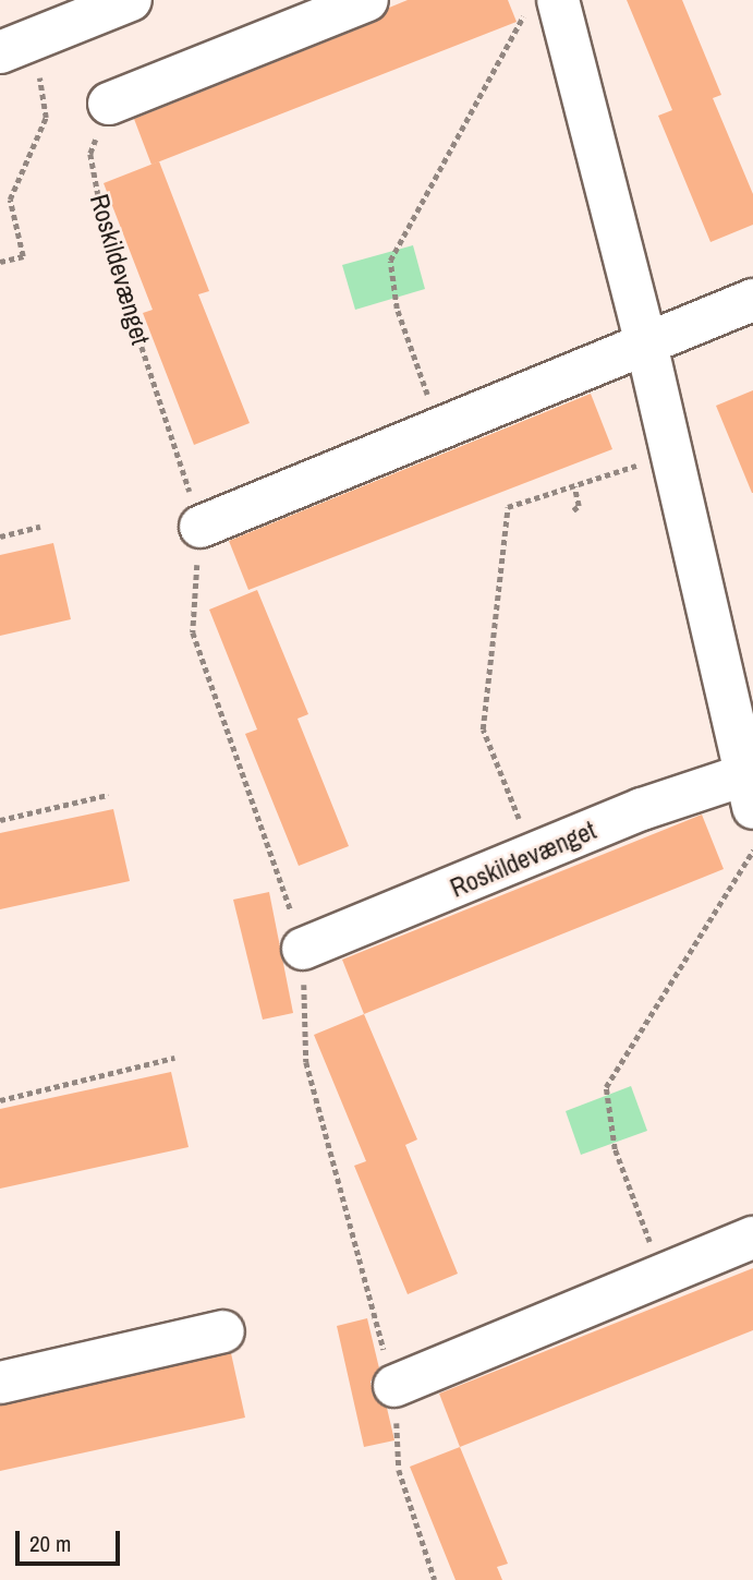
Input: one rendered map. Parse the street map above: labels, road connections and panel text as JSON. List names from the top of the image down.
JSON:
{
  "streets": {
    "street": ["Roskildevænget"]
  },
  "scale_bar": "20 m"
}
